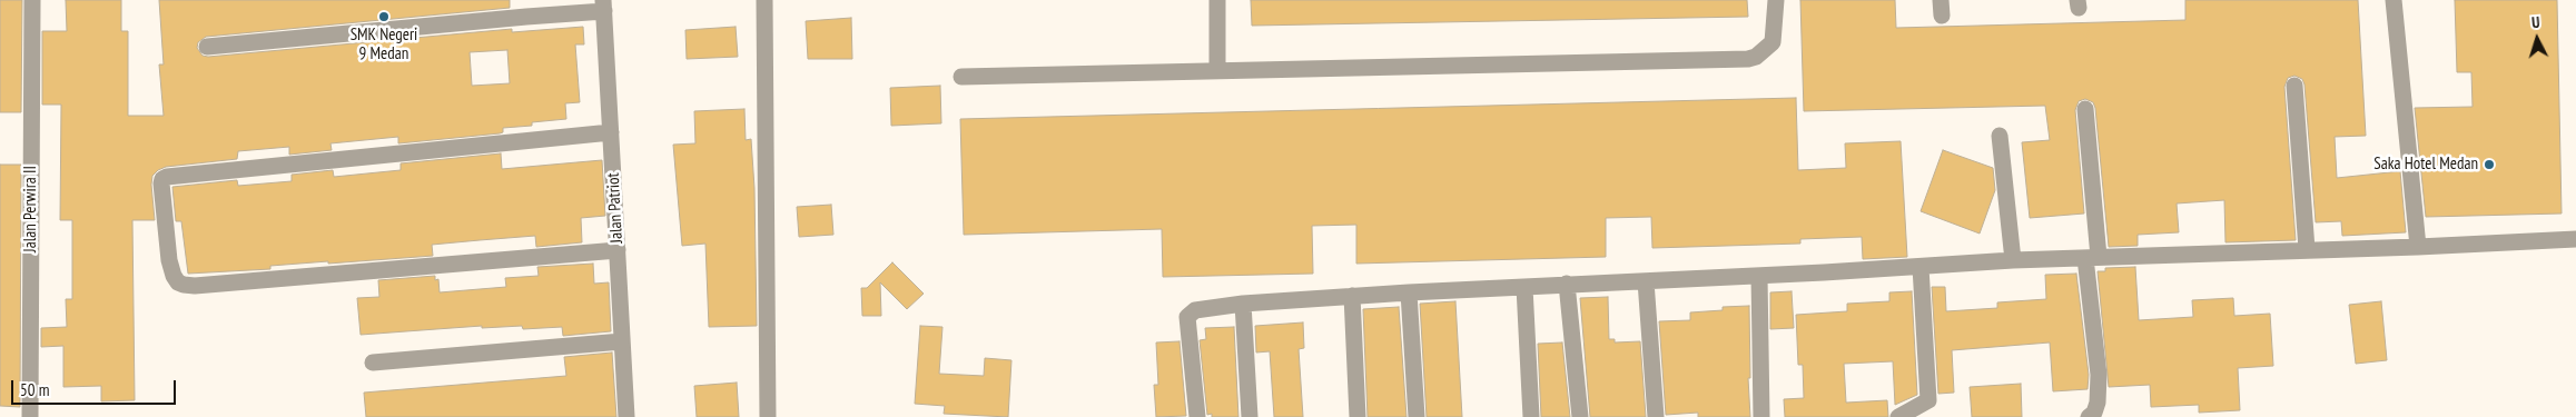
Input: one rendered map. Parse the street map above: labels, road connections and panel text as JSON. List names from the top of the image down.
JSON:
{
  "streets": {
    "street": ["Jalan Patriot", "Jalan Perwira II"]
  },
  "places": ["SMK Negeri 9 Medan", "Saka Hotel Medan"],
  "scale_bar": "50 m",
  "north": "top"
}
